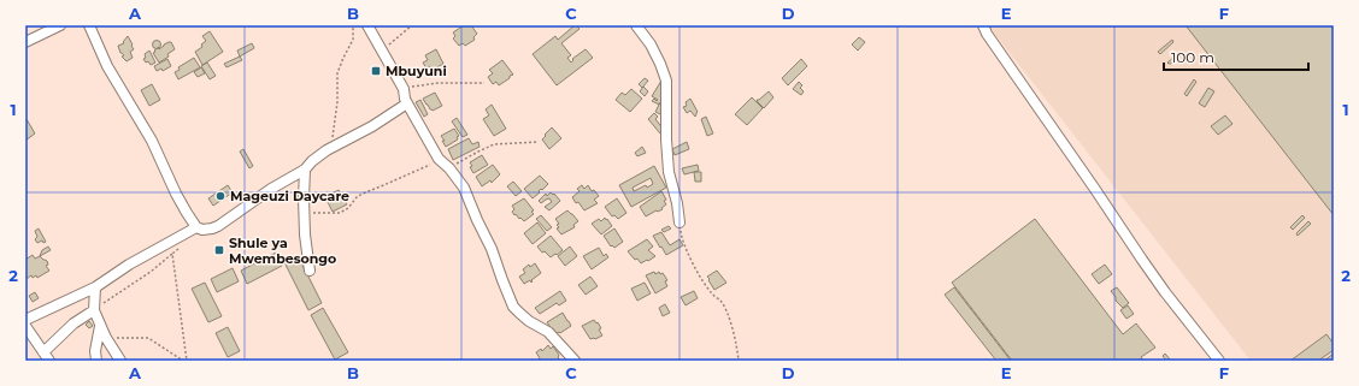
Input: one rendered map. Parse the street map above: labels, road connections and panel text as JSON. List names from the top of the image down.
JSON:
{
  "places": {
    "transit": ["Mbuyuni", "Shule ya Mwembesongo"],
    "other": ["Mageuzi Daycare"]
  },
  "scale_bar": "100 m",
  "grid": {
    "columns": [
      "A",
      "B",
      "C",
      "D",
      "E",
      "F"
    ],
    "rows": ["1", "2"]
  }
}
